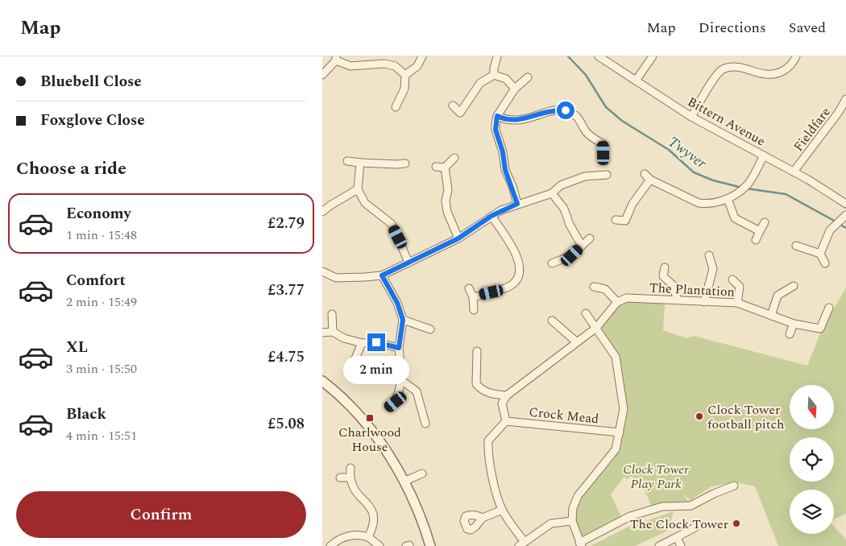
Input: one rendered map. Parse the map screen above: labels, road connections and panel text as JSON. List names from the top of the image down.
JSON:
{
  "streets": {
    "street": [
      "Bittern Avenue",
      "Fieldfare",
      "The Plantation",
      "Crock Mead"
    ]
  },
  "crossings": [
    ["Bittern Avenue", "Fieldfare"]
  ],
  "water": ["Twyver"],
  "parks": ["Clock Tower Play Park"],
  "places": {
    "other": ["Clock Tower football pitch", "The Clock Tower"],
    "transit": ["Charlwood House"]
  },
  "north": "bottom",
  "page": {
    "header": "Map",
    "nav": ["Map", "Directions", "Saved"],
    "banner": ["Bluebell Close", "Foxglove Close"],
    "heading": "Choose a ride",
    "list": [
      {
        "name": "Economy",
        "note": "1 min · 15:48",
        "value": "£2.79"
      },
      {
        "name": "Comfort",
        "note": "2 min · 15:49",
        "value": "£3.77"
      },
      {
        "name": "XL",
        "note": "3 min · 15:50",
        "value": "£4.75"
      },
      {
        "name": "Black",
        "note": "4 min · 15:51",
        "value": "£5.08"
      }
    ],
    "bubble": "2 min",
    "buttons": "Confirm"
  }
}
